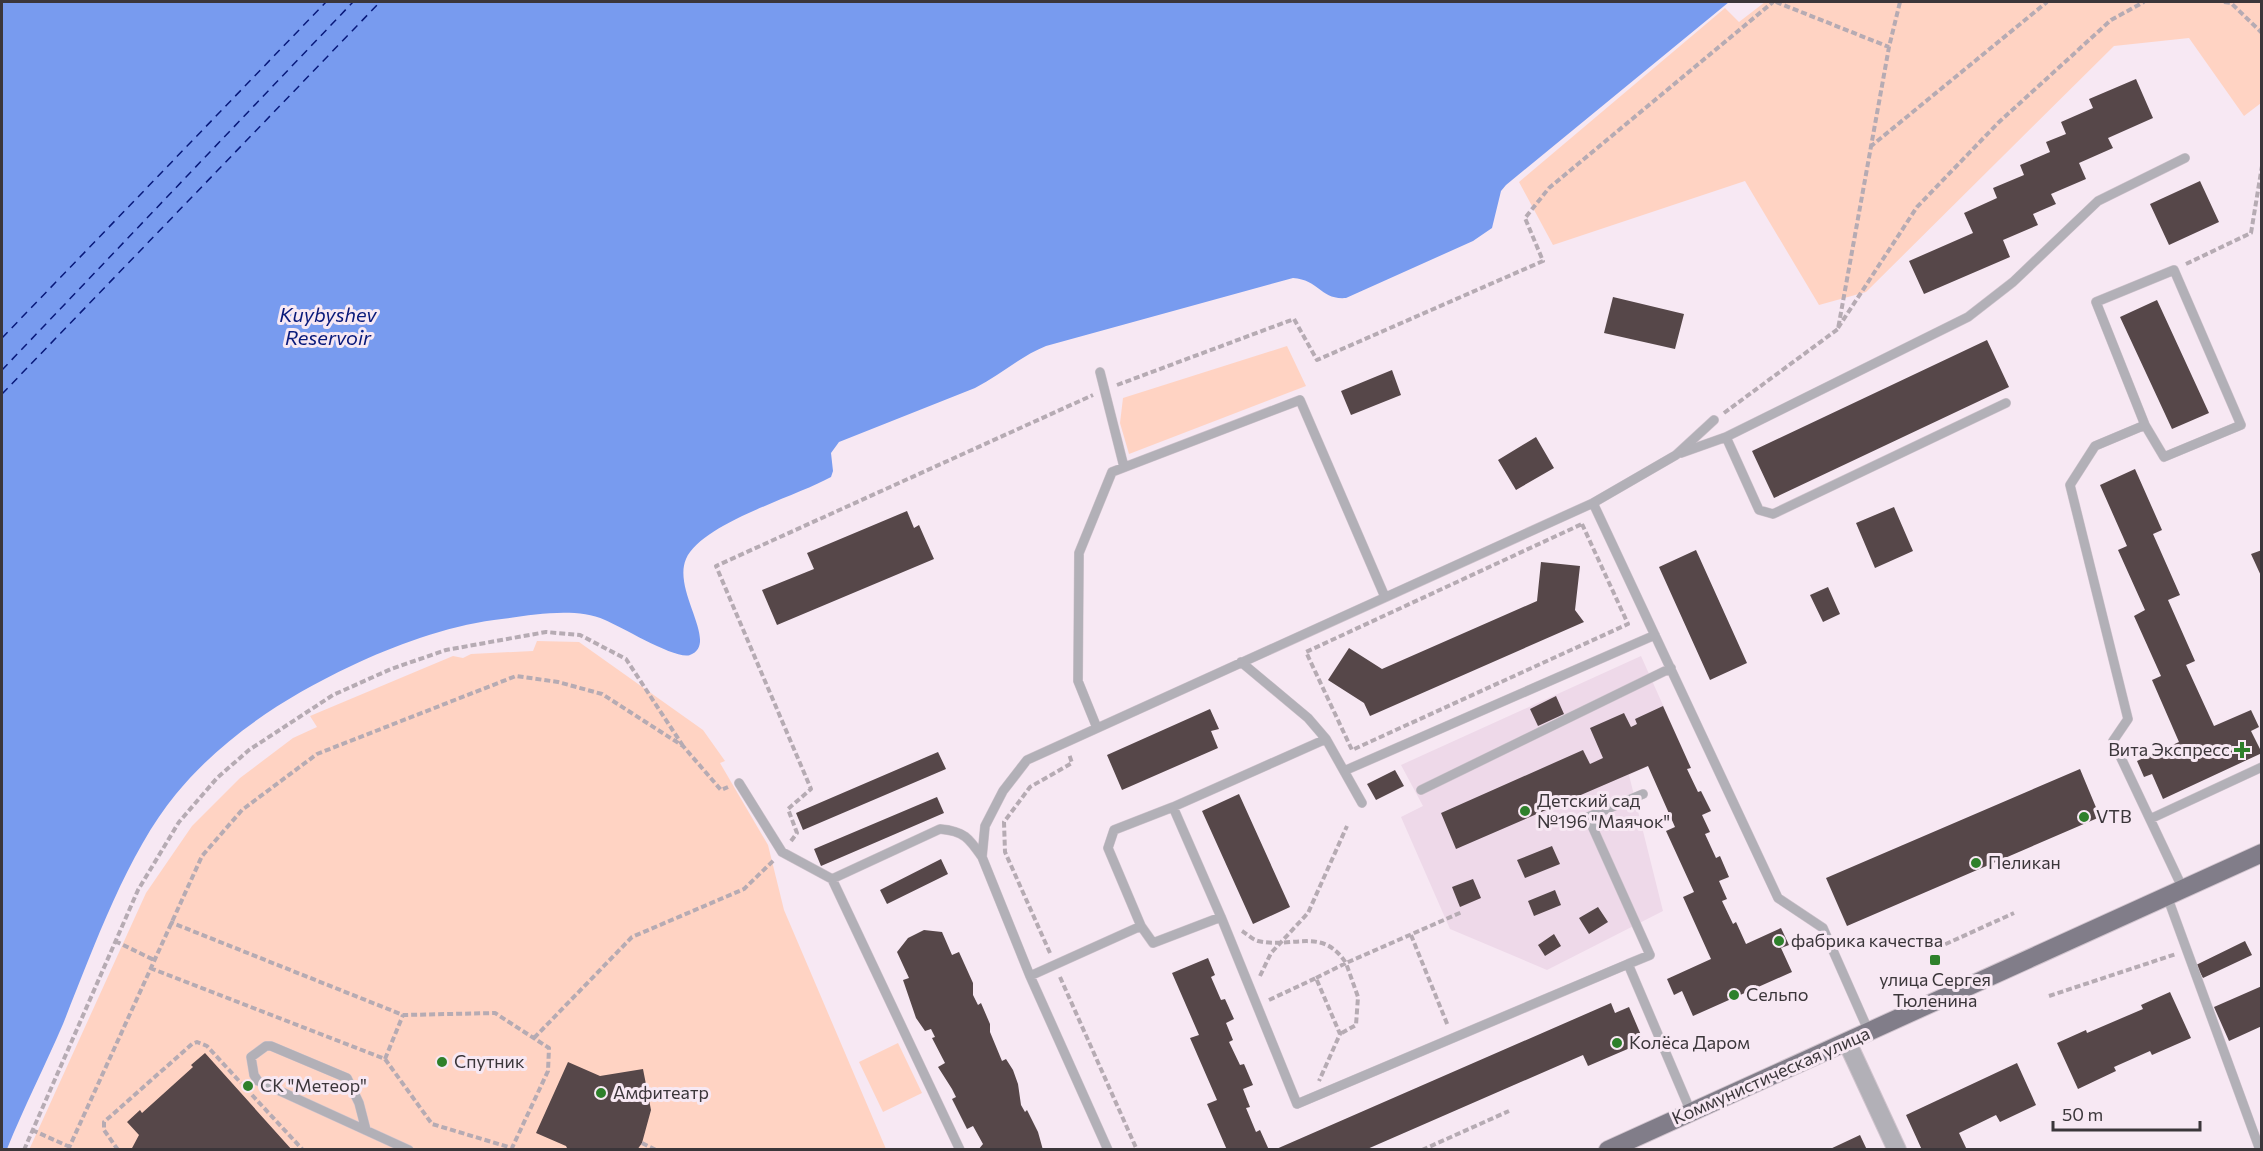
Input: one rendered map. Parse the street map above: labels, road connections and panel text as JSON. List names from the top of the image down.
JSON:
{
  "streets": {
    "main road": ["Коммунистическая улица"]
  },
  "water": ["Kuybyshev Reservoir"],
  "places": {
    "health": ["Вита Экспресс"],
    "other": [
      "Детский сад №196 \"Маячок\"",
      "VTB",
      "Пеликан",
      "фабрика качества",
      "Сельпо",
      "Колёса Даром",
      "Спутник",
      "СК \"Метеор\"",
      "Амфитеатр"
    ],
    "transit": ["улица Сергея Тюленина"]
  },
  "scale_bar": "50 m"
}
